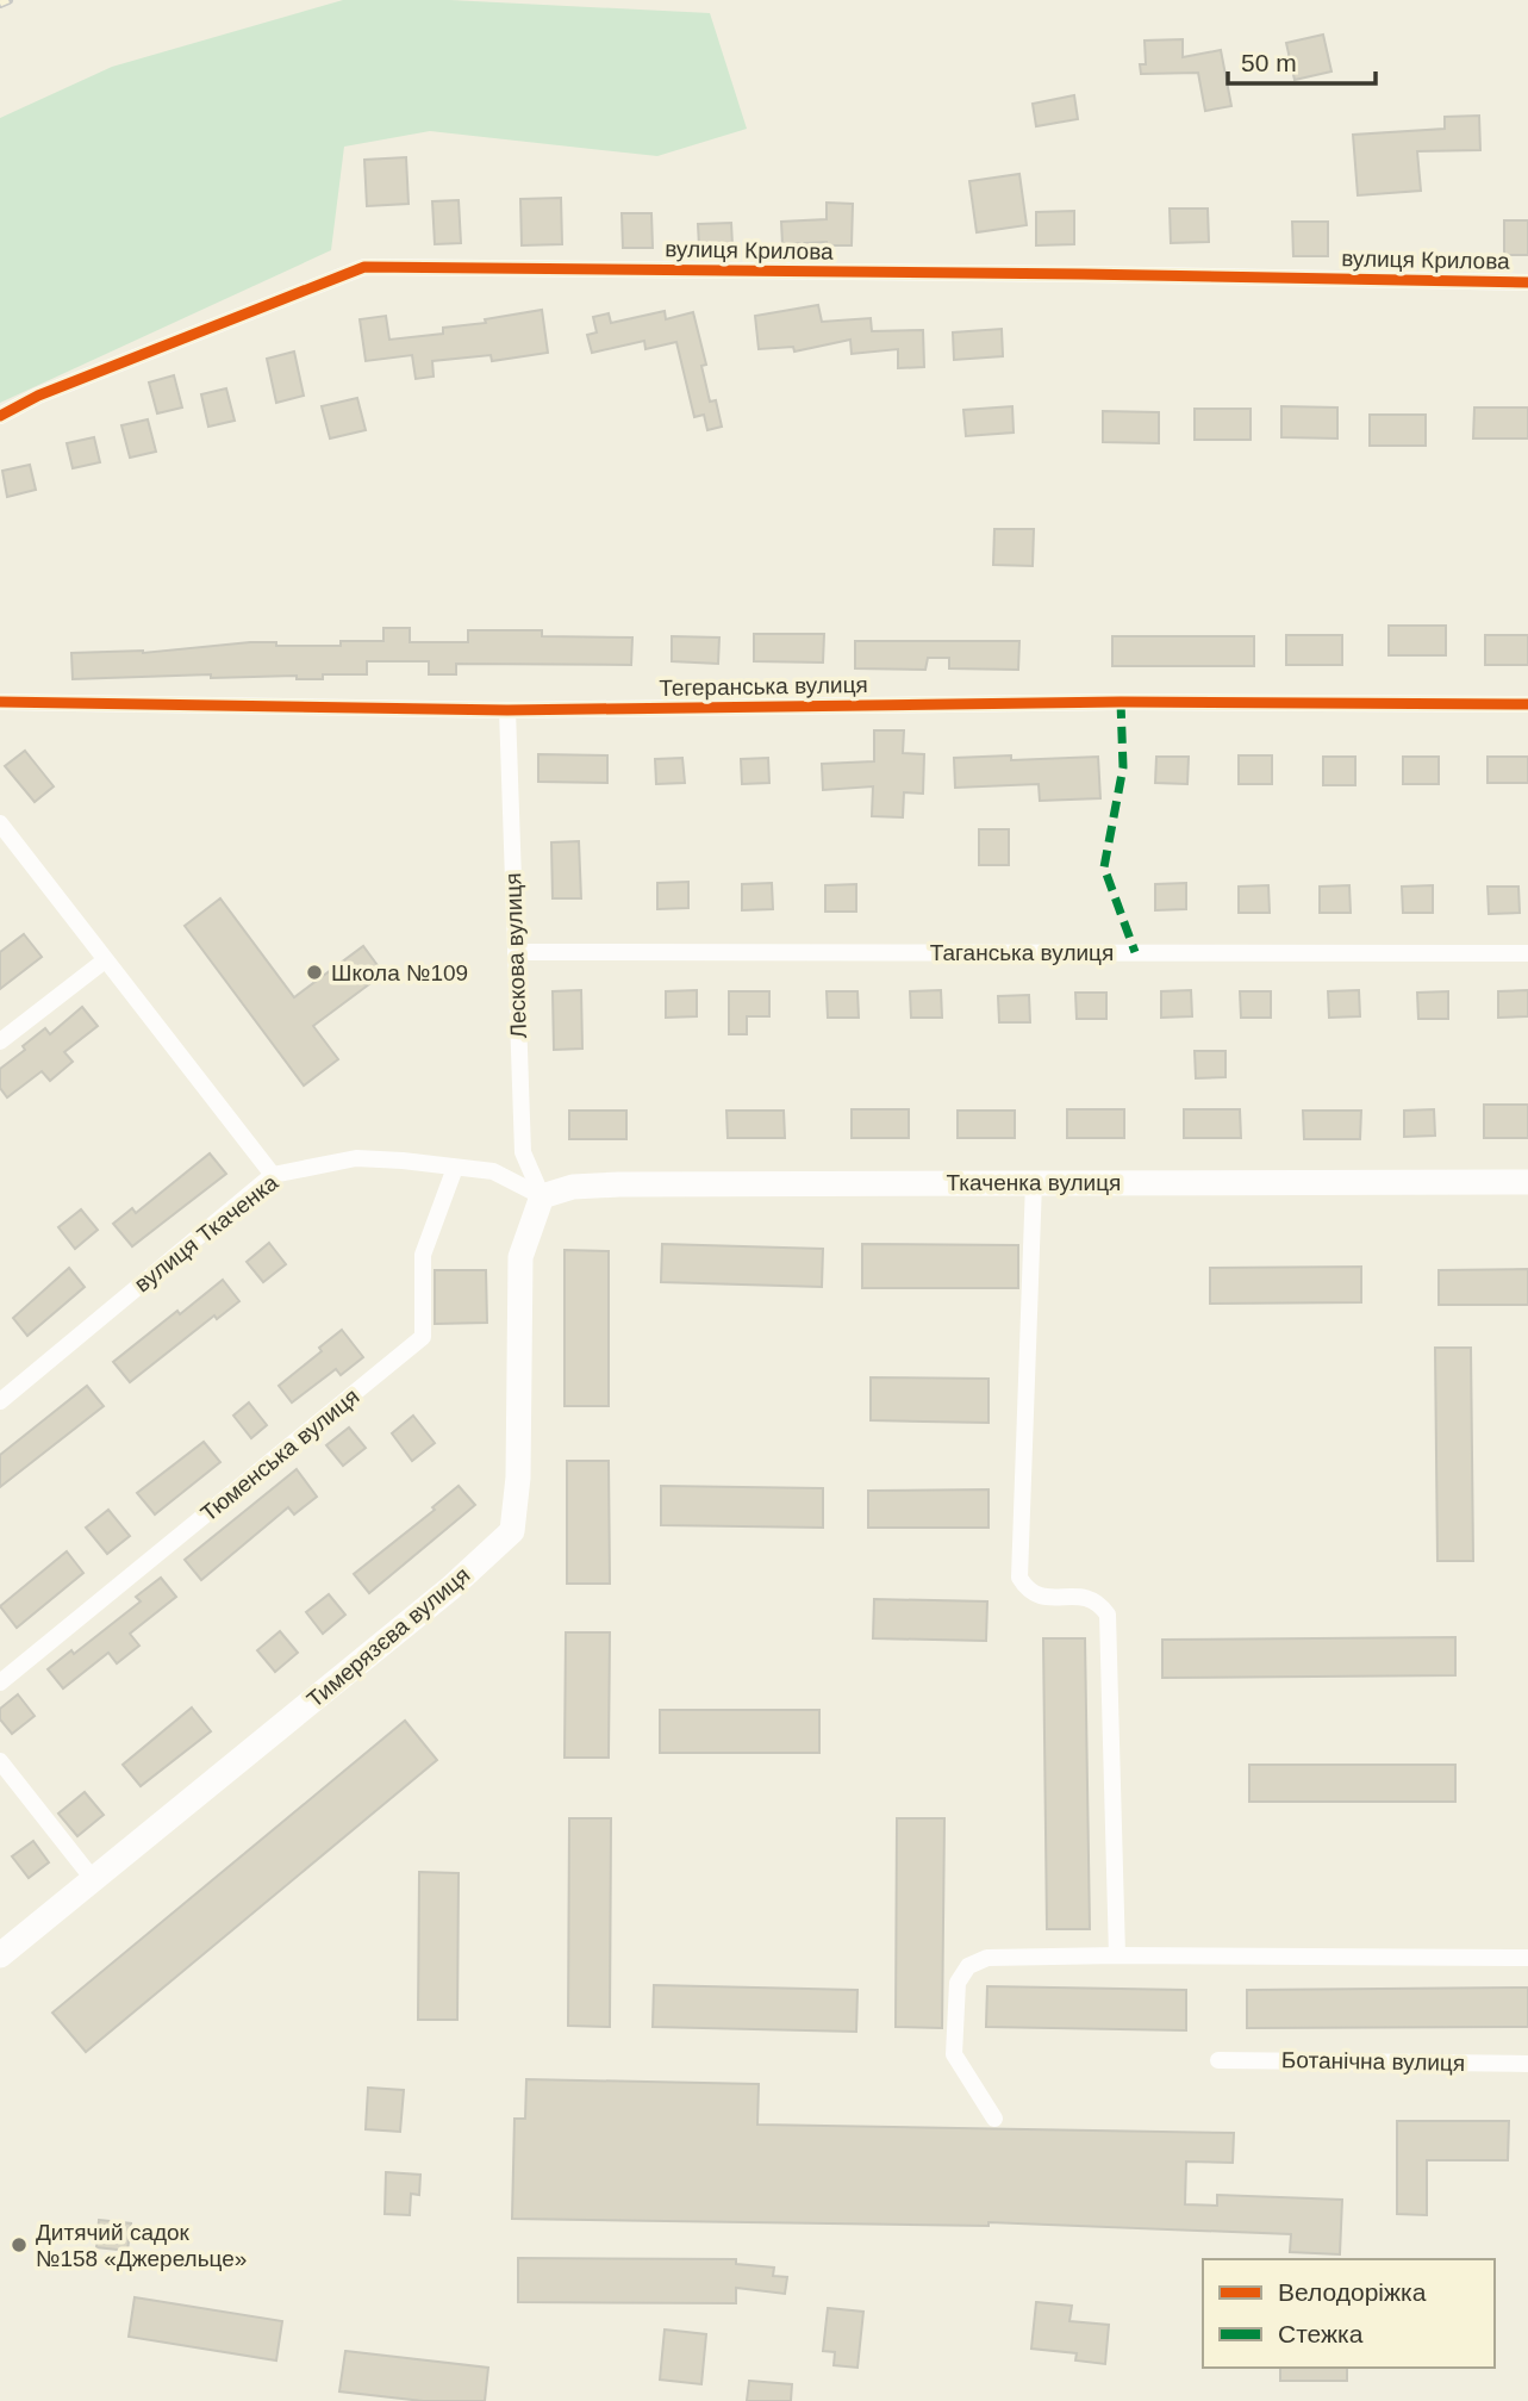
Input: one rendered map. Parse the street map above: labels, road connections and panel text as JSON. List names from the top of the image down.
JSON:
{
  "streets": {
    "street": [
      "вулиця Крилова",
      "Тегеранська вулиця",
      "Таганська вулиця",
      "Лескова вулиця",
      "Ткаченка вулиця",
      "вулиця Ткаченка",
      "Тюменська вулиця",
      "Тимерязєва вулиця",
      "Ботанічна вулиця"
    ]
  },
  "crossings": [
    ["Тегеранська вулиця", "Лескова вулиця"],
    ["Таганська вулиця", "Лескова вулиця"],
    ["Лескова вулиця", "Ткаченка вулиця"],
    ["Лескова вулиця", "вулиця Ткаченка"],
    ["Лескова вулиця", "Тимерязєва вулиця"],
    ["Ткаченка вулиця", "вулиця Ткаченка"],
    ["Ткаченка вулиця", "Тимерязєва вулиця"],
    ["вулиця Ткаченка", "Тюменська вулиця"],
    ["вулиця Ткаченка", "Тимерязєва вулиця"]
  ],
  "places": ["Школа №109", "Дитячий садок №158 «Джерельце»"],
  "legend": ["Велодоріжка", "Стежка"],
  "scale_bar": "50 m"
}
